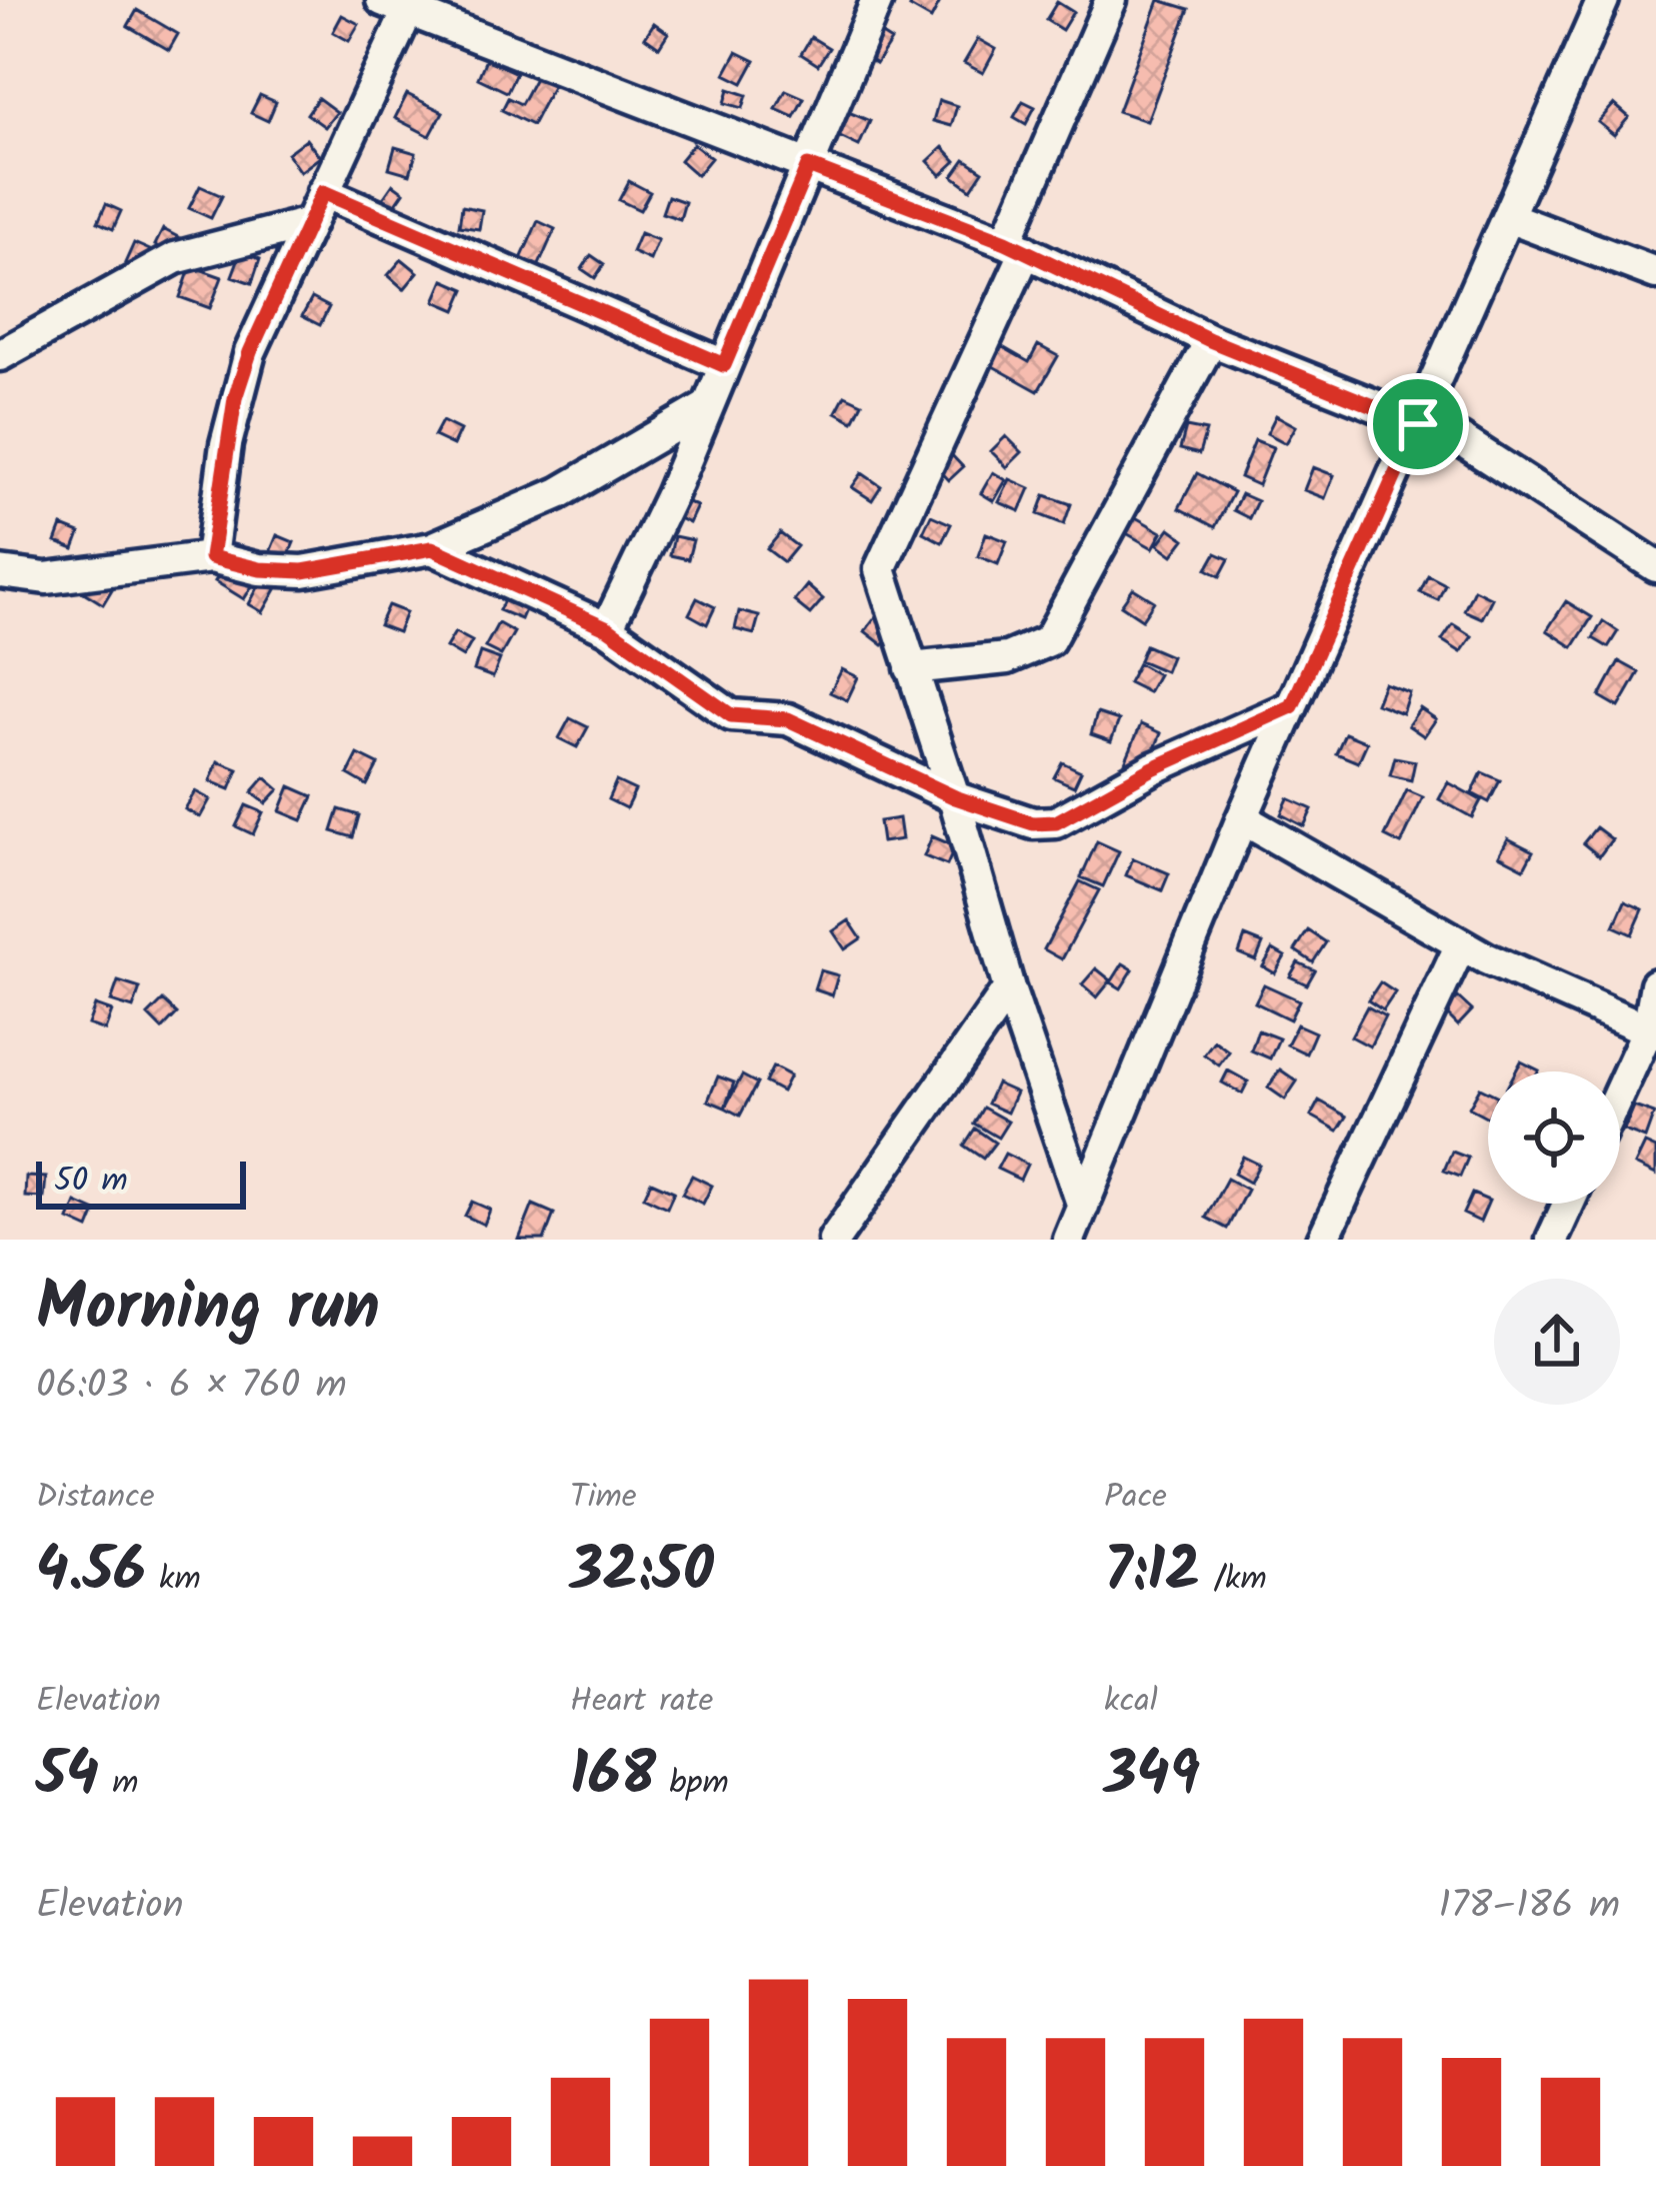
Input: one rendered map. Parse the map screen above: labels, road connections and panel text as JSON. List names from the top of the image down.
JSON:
{
  "scale_bar": "50 m",
  "page": {
    "scale": "50 m",
    "heading": ["Morning run", "06:03 · 6 × 760 m"],
    "stats": [
      ["Distance", "4.56 km"],
      ["Time", "32:50"],
      ["Pace", "7:12 /km"],
      ["Elevation", "54 m"],
      ["Heart rate", "168 bpm"],
      ["kcal", "349"]
    ],
    "chart": ["Elevation", "178–186 m"]
  }
}
